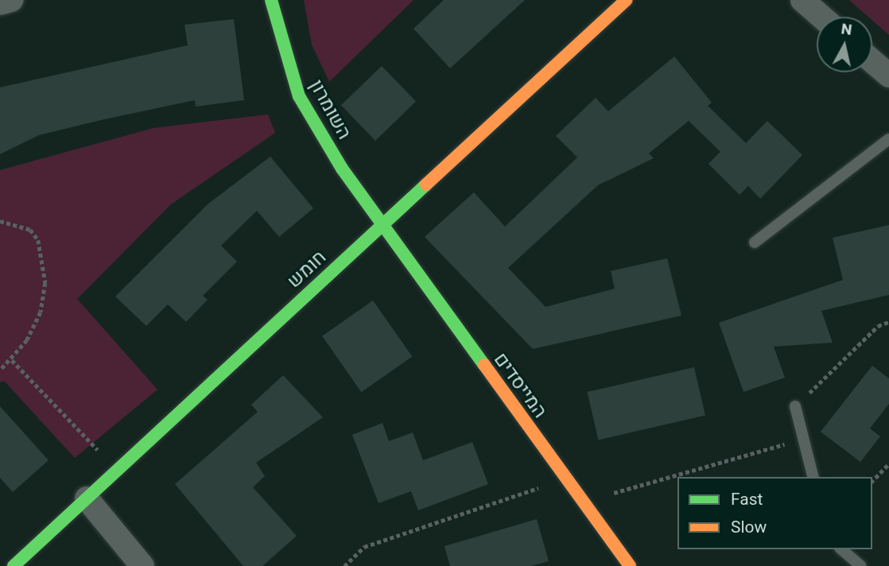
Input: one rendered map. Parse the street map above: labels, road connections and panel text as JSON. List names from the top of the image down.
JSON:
{
  "streets": {
    "street": ["השומרון", "חומש", "המייסדים"]
  },
  "crossings": [
    ["השומרון", "חומש"],
    ["השומרון", "המייסדים"],
    ["חומש", "המייסדים"]
  ],
  "legend": ["Fast", "Slow"],
  "north": "top"
}
